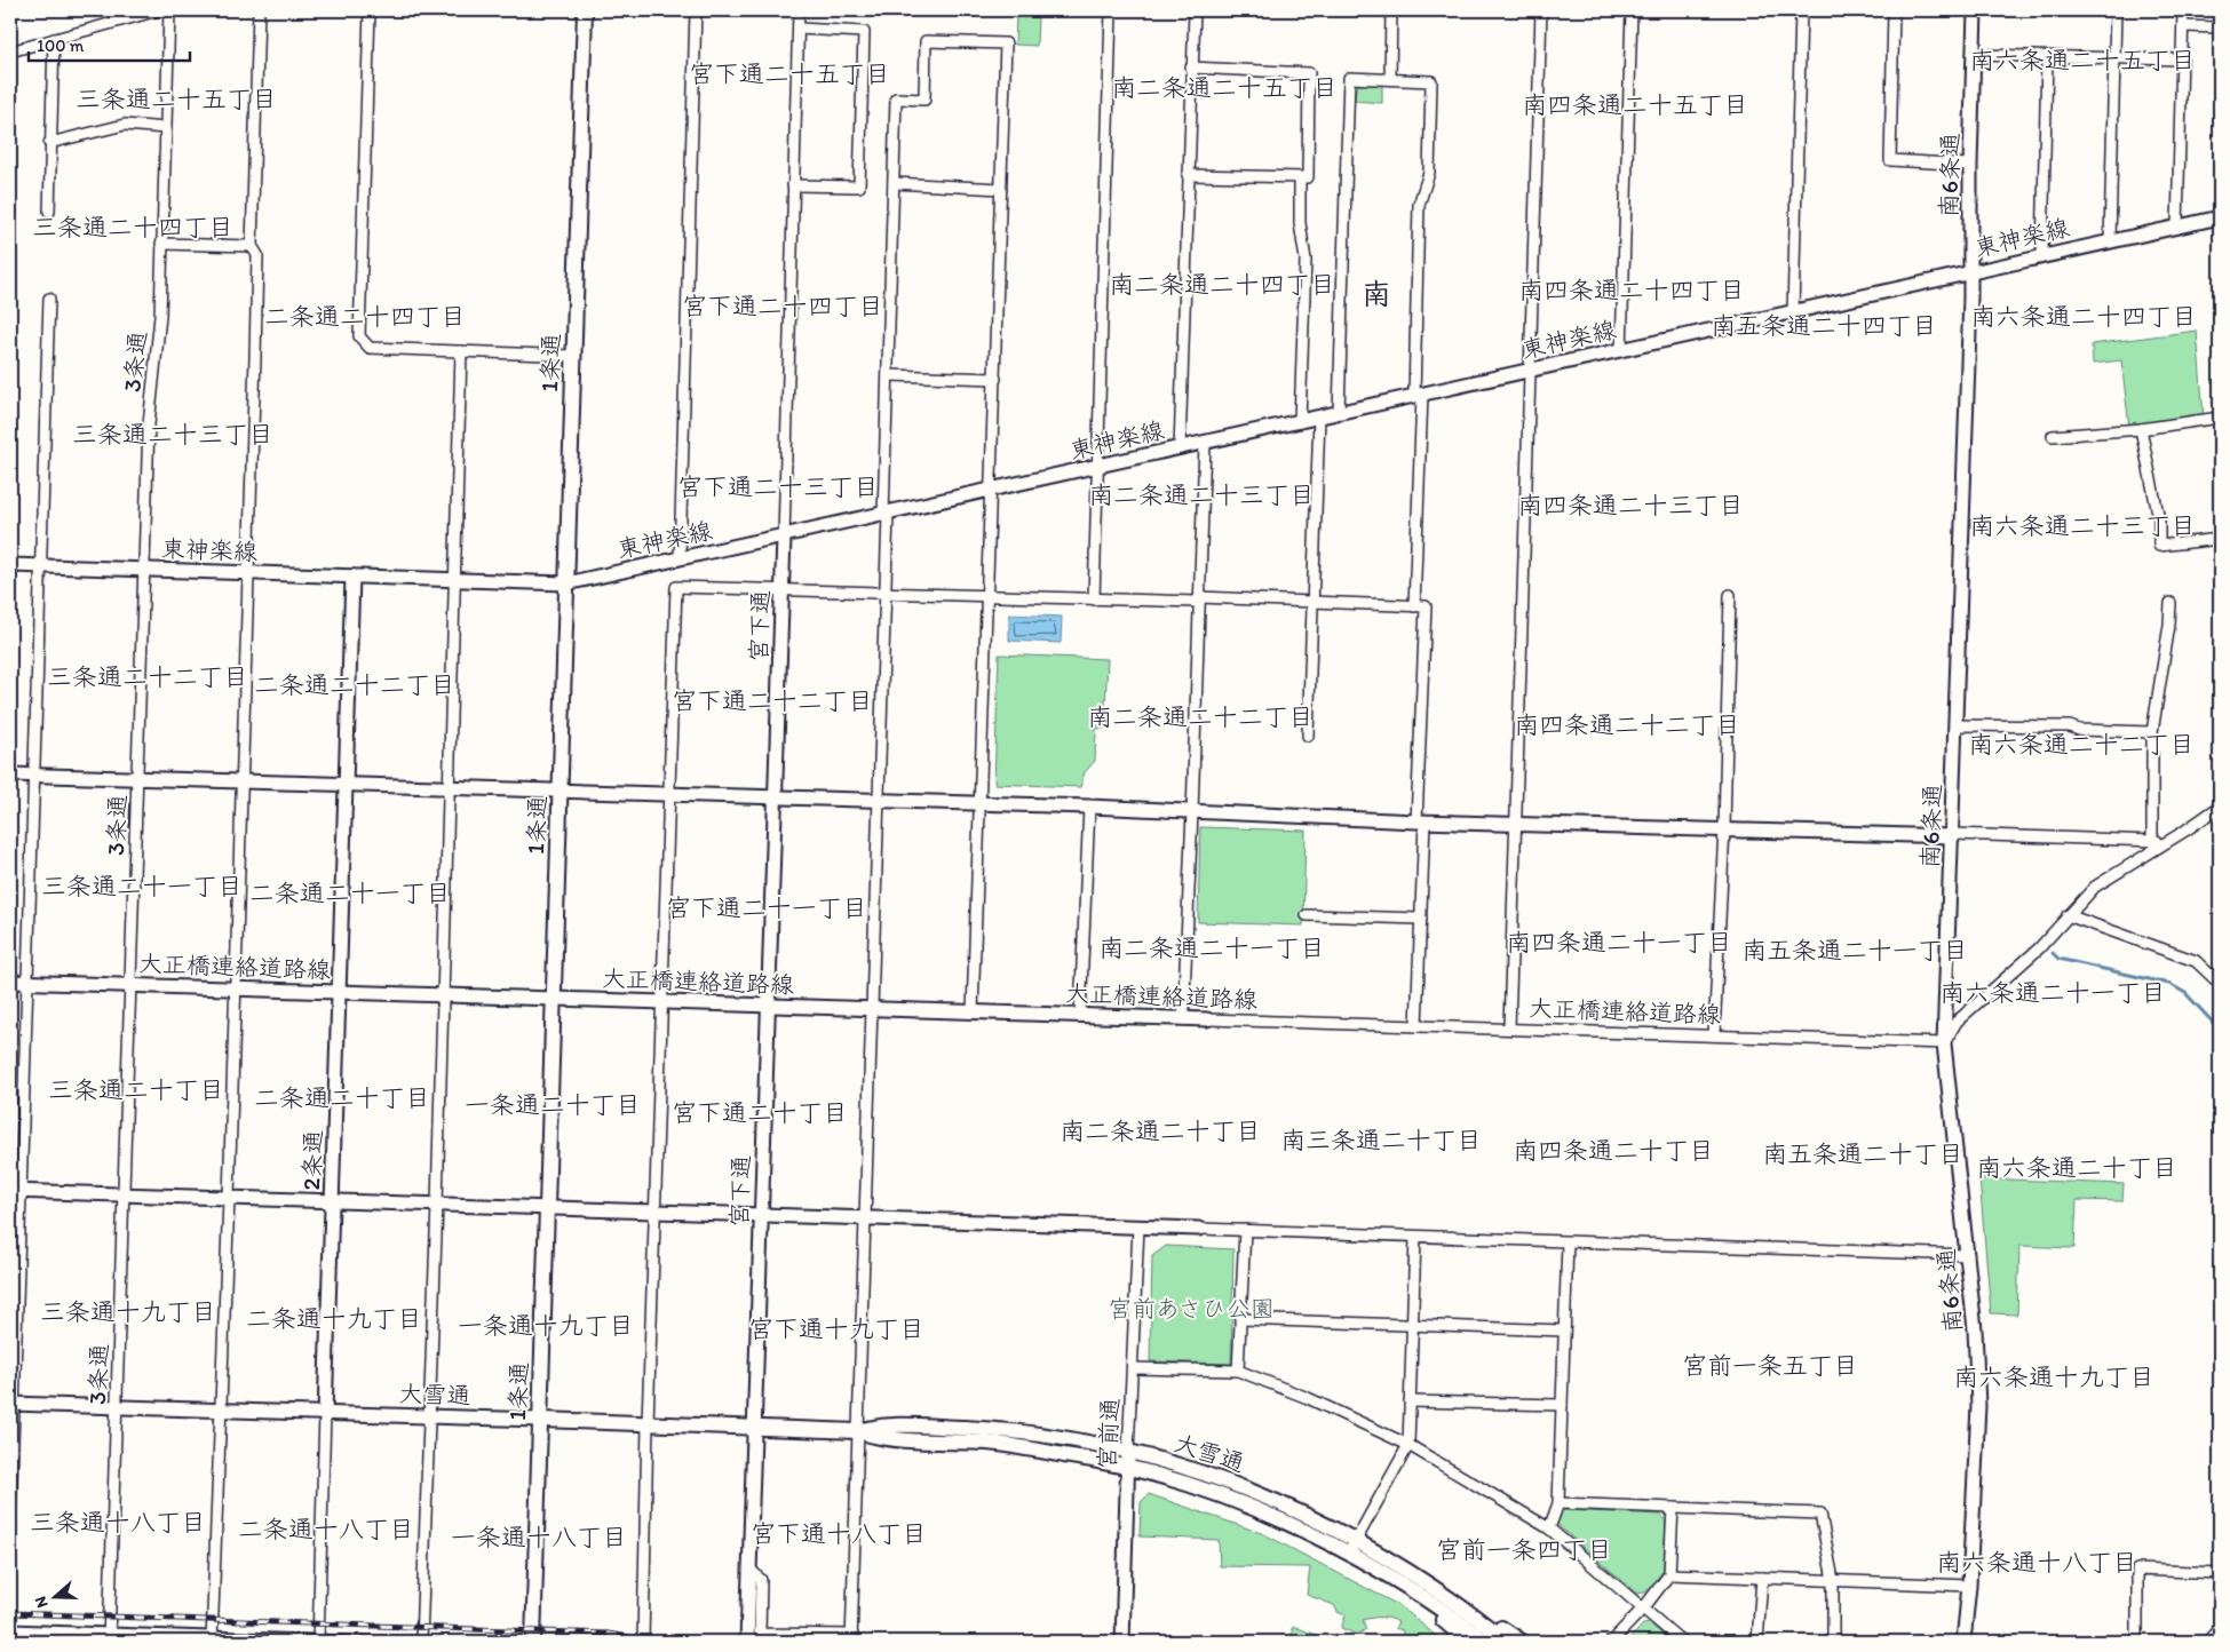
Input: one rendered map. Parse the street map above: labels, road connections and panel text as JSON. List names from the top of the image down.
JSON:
{
  "streets": {
    "main road": ["1条通", "大雪通"],
    "street": [
      "南6条通",
      "東神楽線",
      "3条通",
      "宮下通",
      "大正橋連絡道路線",
      "2条通",
      "宮前通"
    ]
  },
  "crossings": [
    ["南6条通", "東神楽線"],
    ["南6条通", "大正橋連絡道路線"],
    ["東神楽線", "3条通"],
    ["東神楽線", "1条通"],
    ["東神楽線", "宮下通"],
    ["東神楽線", "2条通"],
    ["3条通", "大正橋連絡道路線"],
    ["3条通", "大雪通"],
    ["1条通", "大正橋連絡道路線"],
    ["1条通", "大雪通"],
    ["宮下通", "大正橋連絡道路線"],
    ["宮下通", "大雪通"],
    ["大正橋連絡道路線", "2条通"],
    ["2条通", "大雪通"],
    ["大雪通", "宮前通"]
  ],
  "districts": [
    "南六条通二十五丁目",
    "宮下通二十五丁目",
    "南二条通二十五丁目",
    "三条通二十五丁目",
    "南四条通二十五丁目",
    "三条通二十四丁目",
    "南二条通二十四丁目",
    "南四条通二十四丁目",
    "南",
    "宮下通二十四丁目",
    "二条通二十四丁目",
    "南六条通二十四丁目",
    "南五条通二十四丁目",
    "三条通二十三丁目",
    "宮下通二十三丁目",
    "南二条通二十三丁目",
    "南四条通二十三丁目",
    "南六条通二十三丁目",
    "三条通二十二丁目",
    "二条通二十二丁目",
    "宮下通二十二丁目",
    "南二条通二十二丁目",
    "南四条通二十二丁目",
    "南六条通二十二丁目",
    "三条通二十一丁目",
    "二条通二十一丁目",
    "宮下通二十一丁目",
    "南四条通二十一丁目",
    "南二条通二十一丁目",
    "南五条通二十一丁目",
    "南六条通二十一丁目",
    "三条通二十丁目",
    "二条通二十丁目",
    "一条通二十丁目",
    "宮下通二十丁目",
    "南二条通二十丁目",
    "南三条通二十丁目",
    "南四条通二十丁目",
    "南五条通二十丁目",
    "南六条通二十丁目",
    "三条通十九丁目",
    "二条通十九丁目",
    "一条通十九丁目",
    "宮下通十九丁目",
    "宮前一条五丁目",
    "南六条通十九丁目",
    "三条通十八丁目",
    "二条通十八丁目",
    "宮下通十八丁目",
    "一条通十八丁目",
    "宮前一条四丁目",
    "南六条通十八丁目"
  ],
  "parks": ["宮前あさひ公園"],
  "scale_bar": "100 m",
  "north": "left"
}
